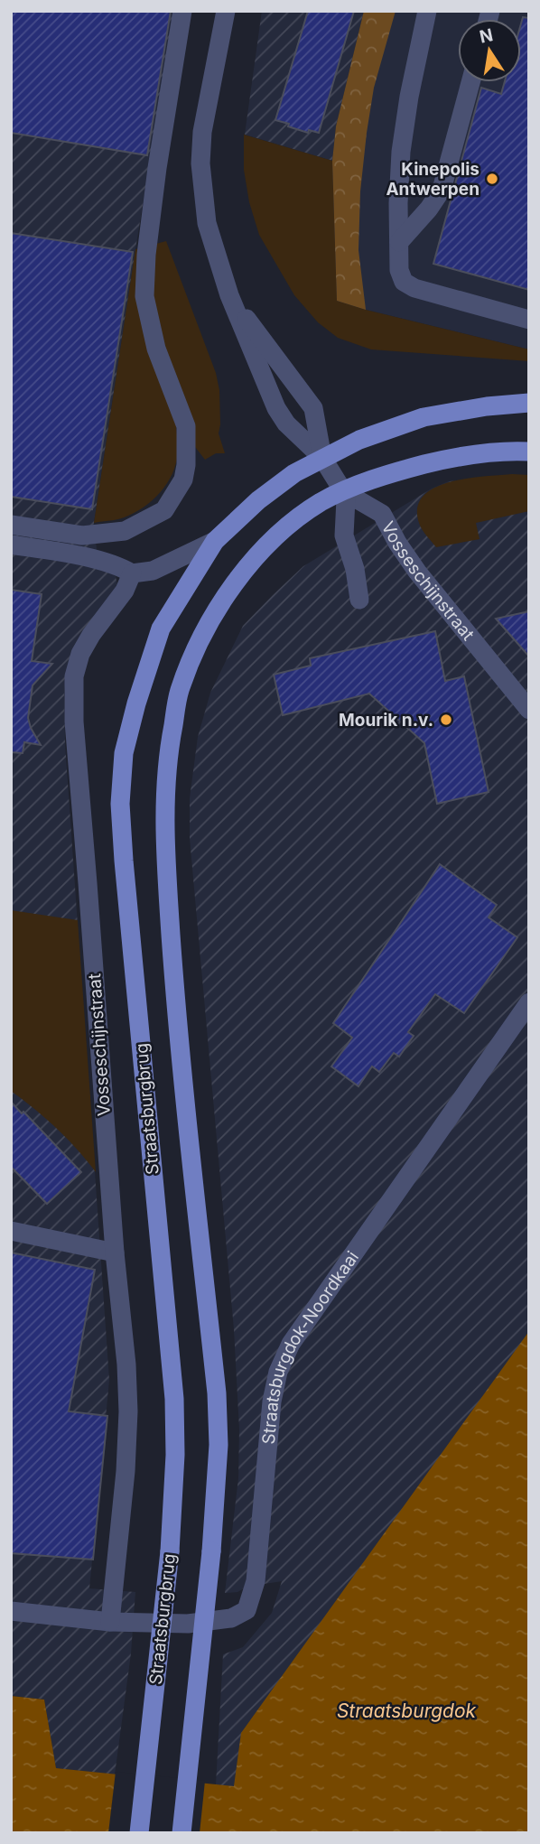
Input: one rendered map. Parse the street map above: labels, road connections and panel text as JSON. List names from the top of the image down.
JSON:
{
  "streets": {
    "main road": ["Straatsburgbrug"],
    "street": ["Vosseschijnstraat", "Straatsburgdok-Noordkaai"]
  },
  "crossings": [
    ["Vosseschijnstraat", "Straatsburgbrug"],
    ["Vosseschijnstraat", "Straatsburgdok-Noordkaai"]
  ],
  "water": ["Straatsburgdok"],
  "places": ["Kinepolis Antwerpen", "Mourik n.v."],
  "north": "top"
}
